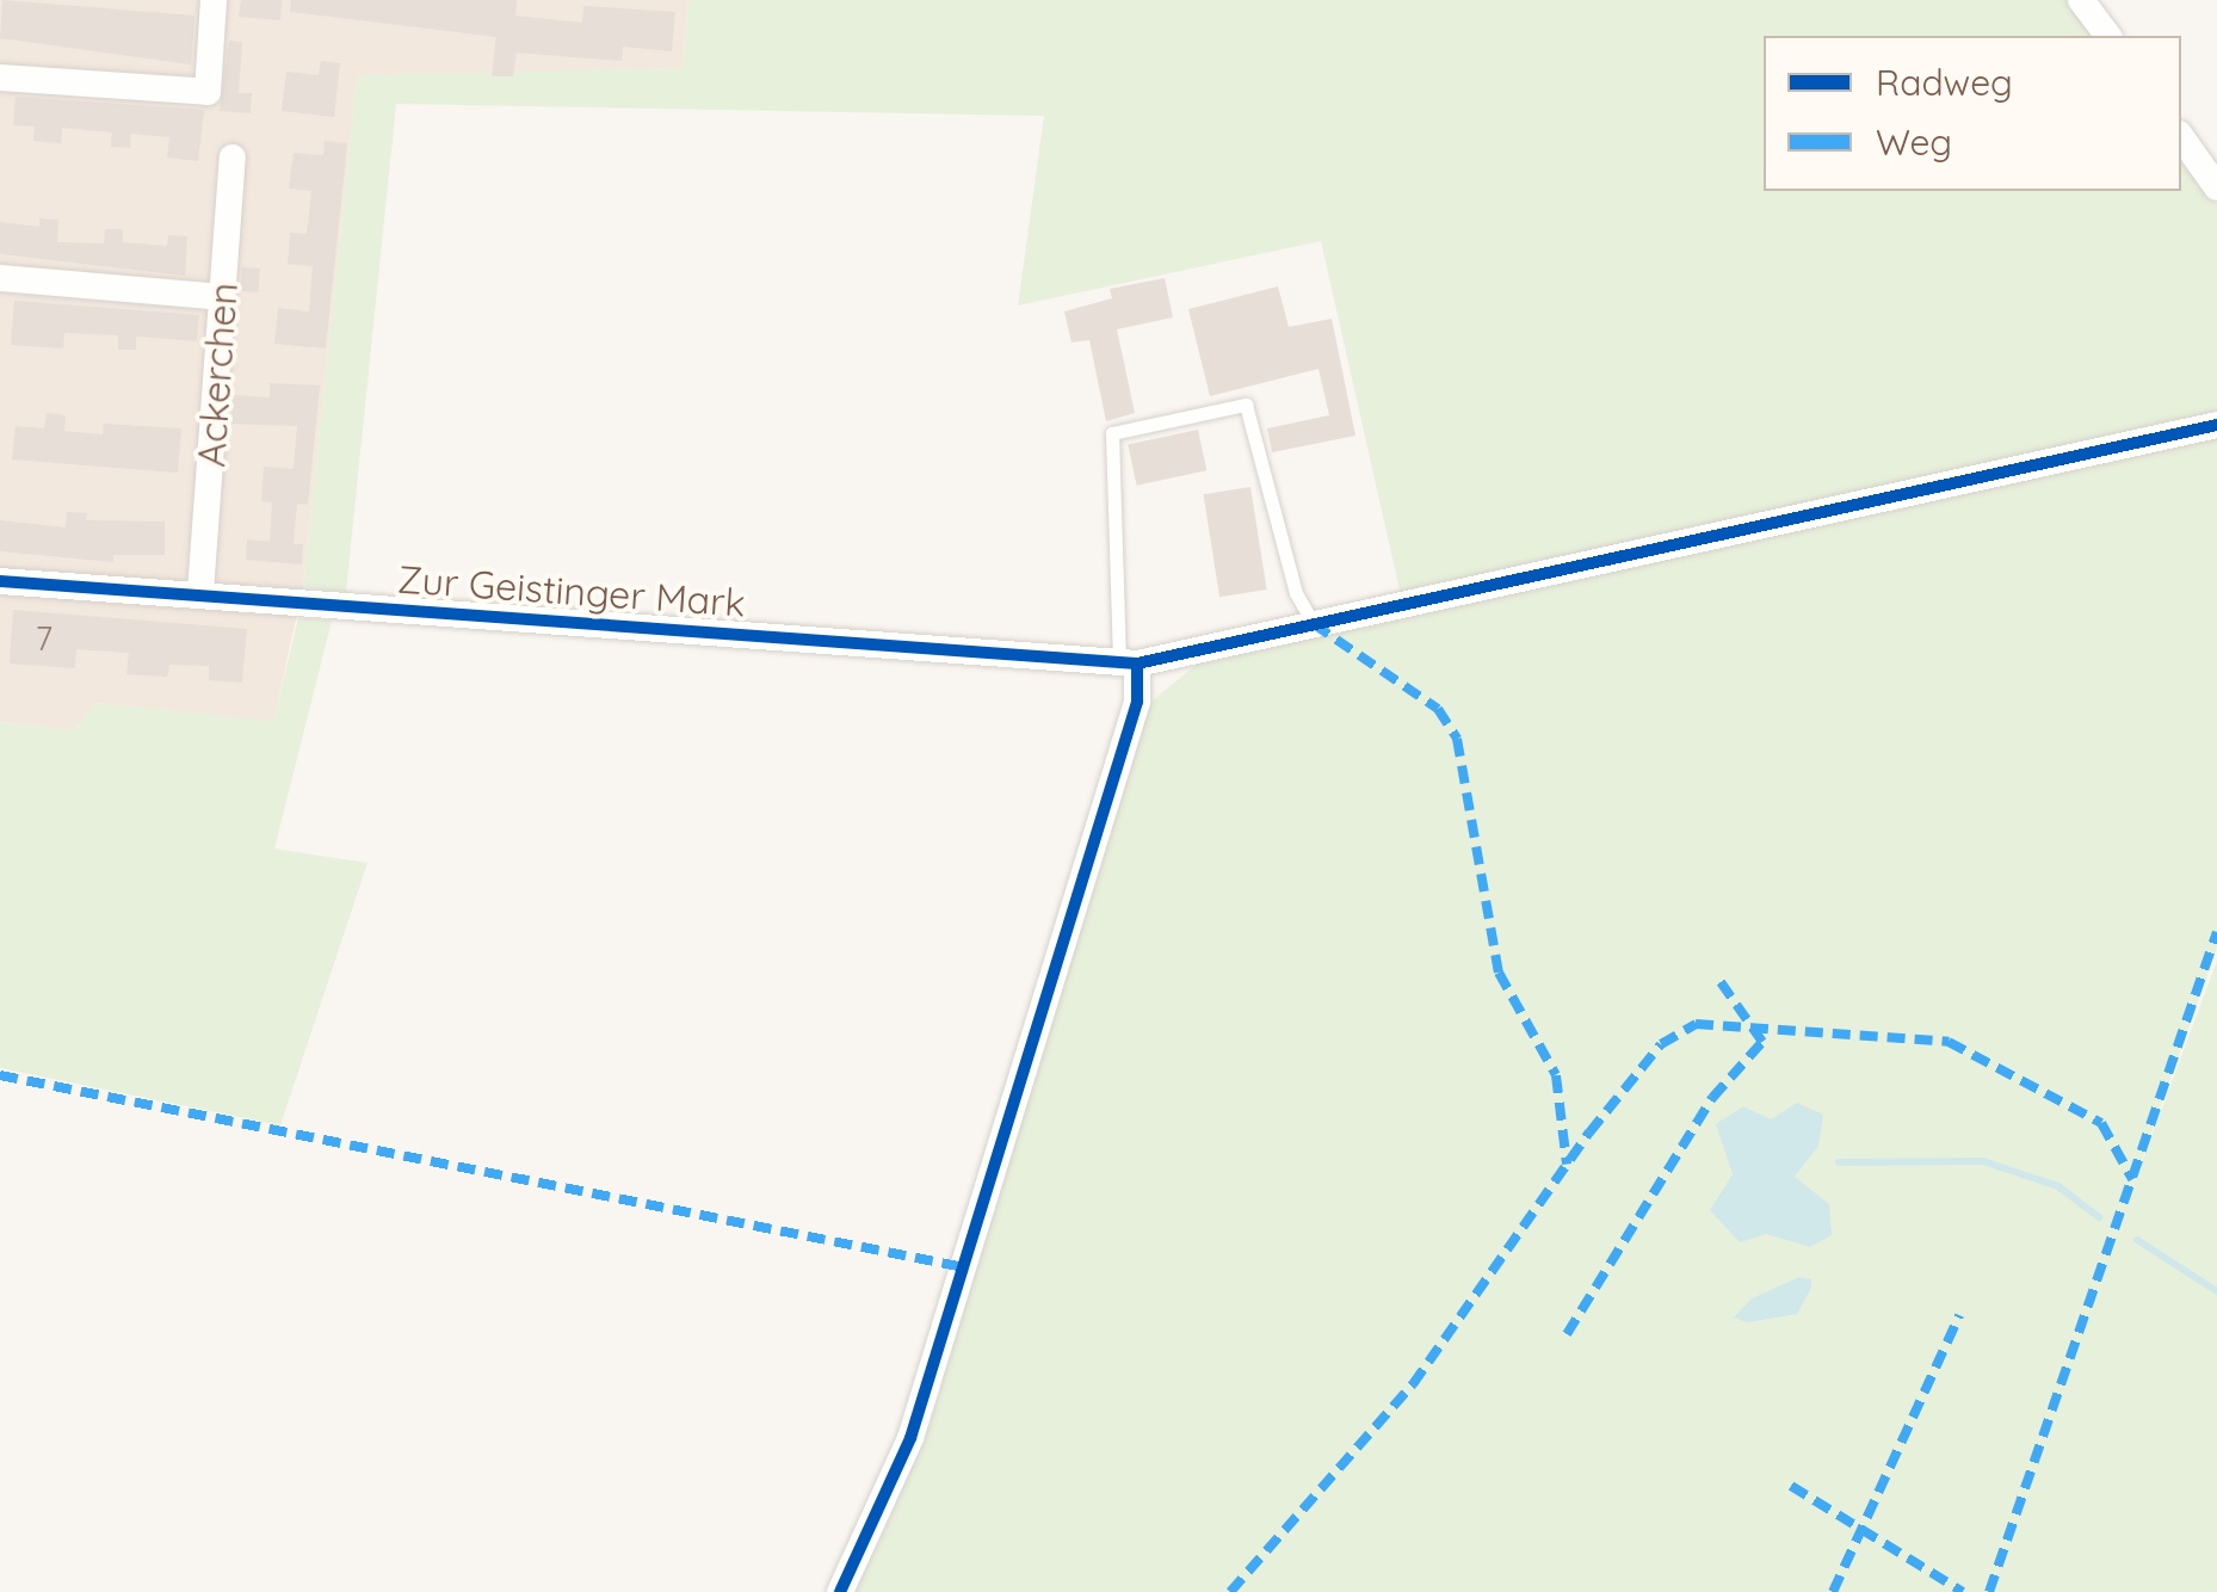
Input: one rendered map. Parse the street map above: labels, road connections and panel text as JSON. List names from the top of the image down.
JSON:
{
  "streets": {
    "street": ["Ackerchen", "Zur Geistinger Mark"]
  },
  "crossings": [
    ["Ackerchen", "Zur Geistinger Mark"]
  ],
  "house_numbers": ["7"],
  "legend": ["Radweg", "Weg"]
}
